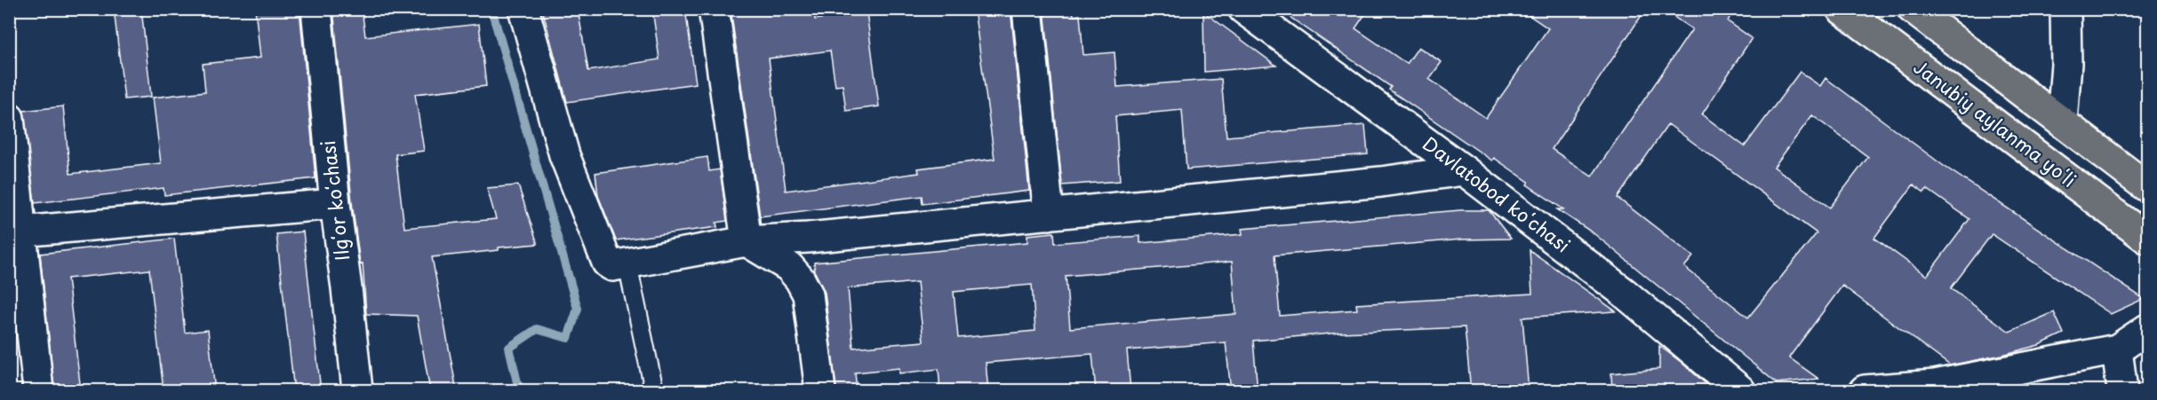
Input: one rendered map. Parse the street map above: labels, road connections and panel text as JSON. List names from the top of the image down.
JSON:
{
  "streets": {
    "highway": ["Janubiy aylanma yoʻli"],
    "street": ["Davlatobod koʻchasi", "Ilgʻor koʻchasi"]
  }
}
